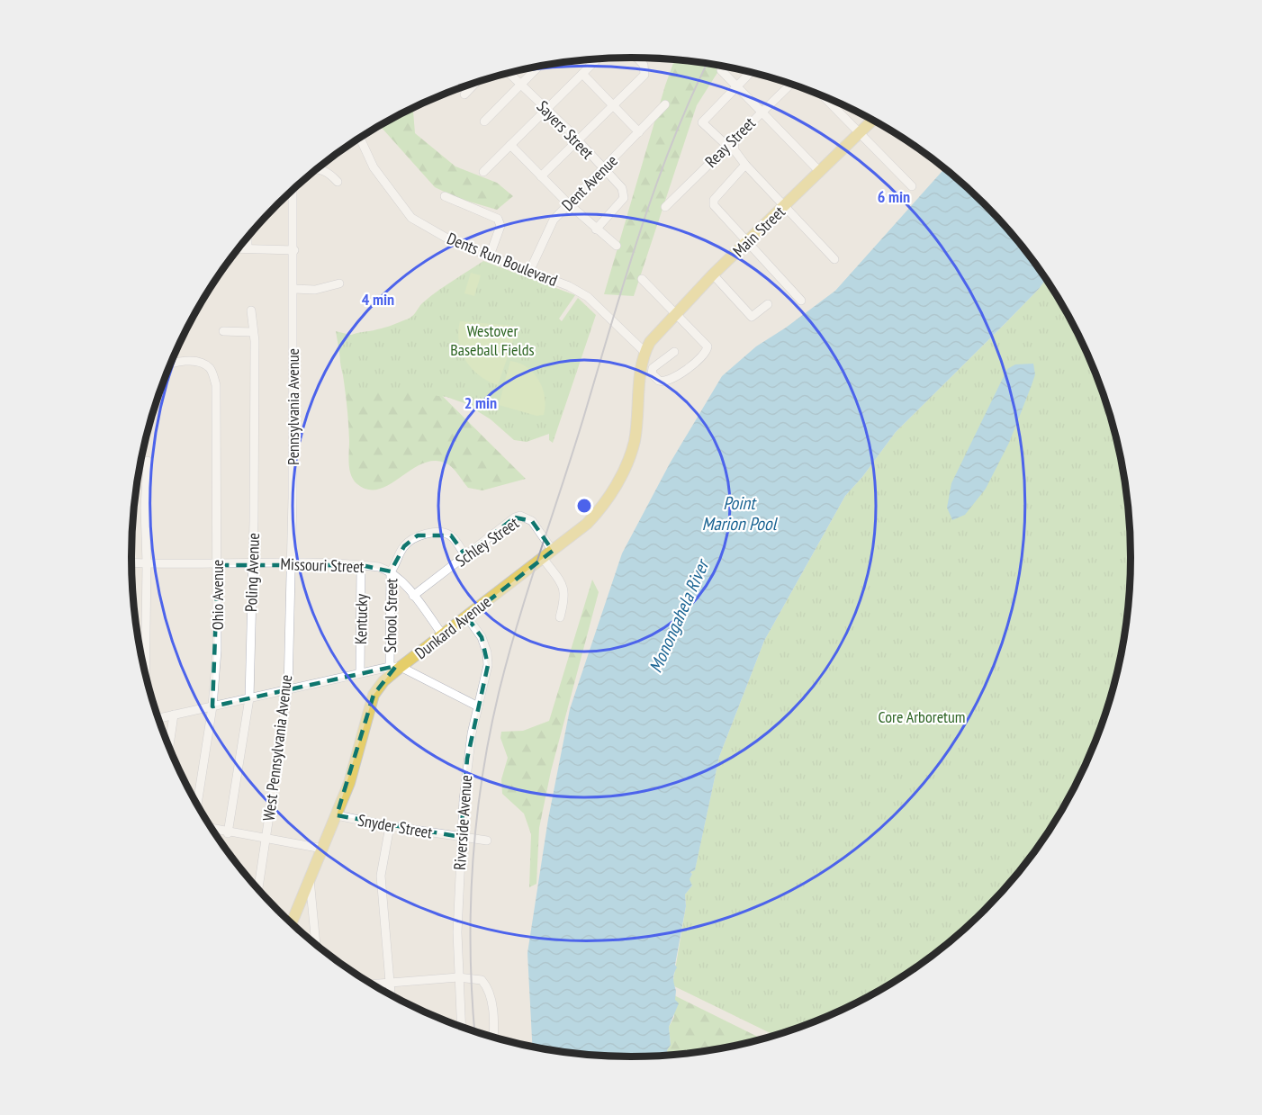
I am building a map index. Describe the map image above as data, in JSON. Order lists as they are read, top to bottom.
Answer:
{
  "streets": {
    "main road": ["Main Street", "Dunkard Avenue"],
    "street": [
      "Sayers Street",
      "Reay Street",
      "Dent Avenue",
      "Dents Run Boulevard",
      "Pennsylvania Avenue",
      "Schley Street",
      "Missouri Street",
      "Poling Avenue",
      "Ohio Avenue",
      "School Street",
      "Kentucky",
      "West Pennsylvania Avenue",
      "Riverside Avenue",
      "Snyder Street"
    ]
  },
  "crossings": [
    ["Sayers Street", "Dent Avenue"],
    ["Dent Avenue", "Dents Run Boulevard"],
    ["Main Street", "Dents Run Boulevard"],
    ["Main Street", "Dunkard Avenue"],
    ["Dents Run Boulevard", "Dunkard Avenue"],
    ["Pennsylvania Avenue", "Missouri Street"],
    ["Pennsylvania Avenue", "West Pennsylvania Avenue"],
    ["Schley Street", "School Street"],
    ["Schley Street", "Dunkard Avenue"],
    ["Missouri Street", "Poling Avenue"],
    ["Missouri Street", "Ohio Avenue"],
    ["Missouri Street", "School Street"],
    ["Missouri Street", "Kentucky"],
    ["Missouri Street", "West Pennsylvania Avenue"],
    ["School Street", "Dunkard Avenue"],
    ["Dunkard Avenue", "Riverside Avenue"],
    ["Dunkard Avenue", "Snyder Street"],
    ["Riverside Avenue", "Snyder Street"]
  ],
  "water": ["Point Marion Pool", "Monongahela River"],
  "parks": ["Westover Baseball Fields", "Core Arboretum"],
  "rings": ["6 min", "4 min", "2 min"]
}
